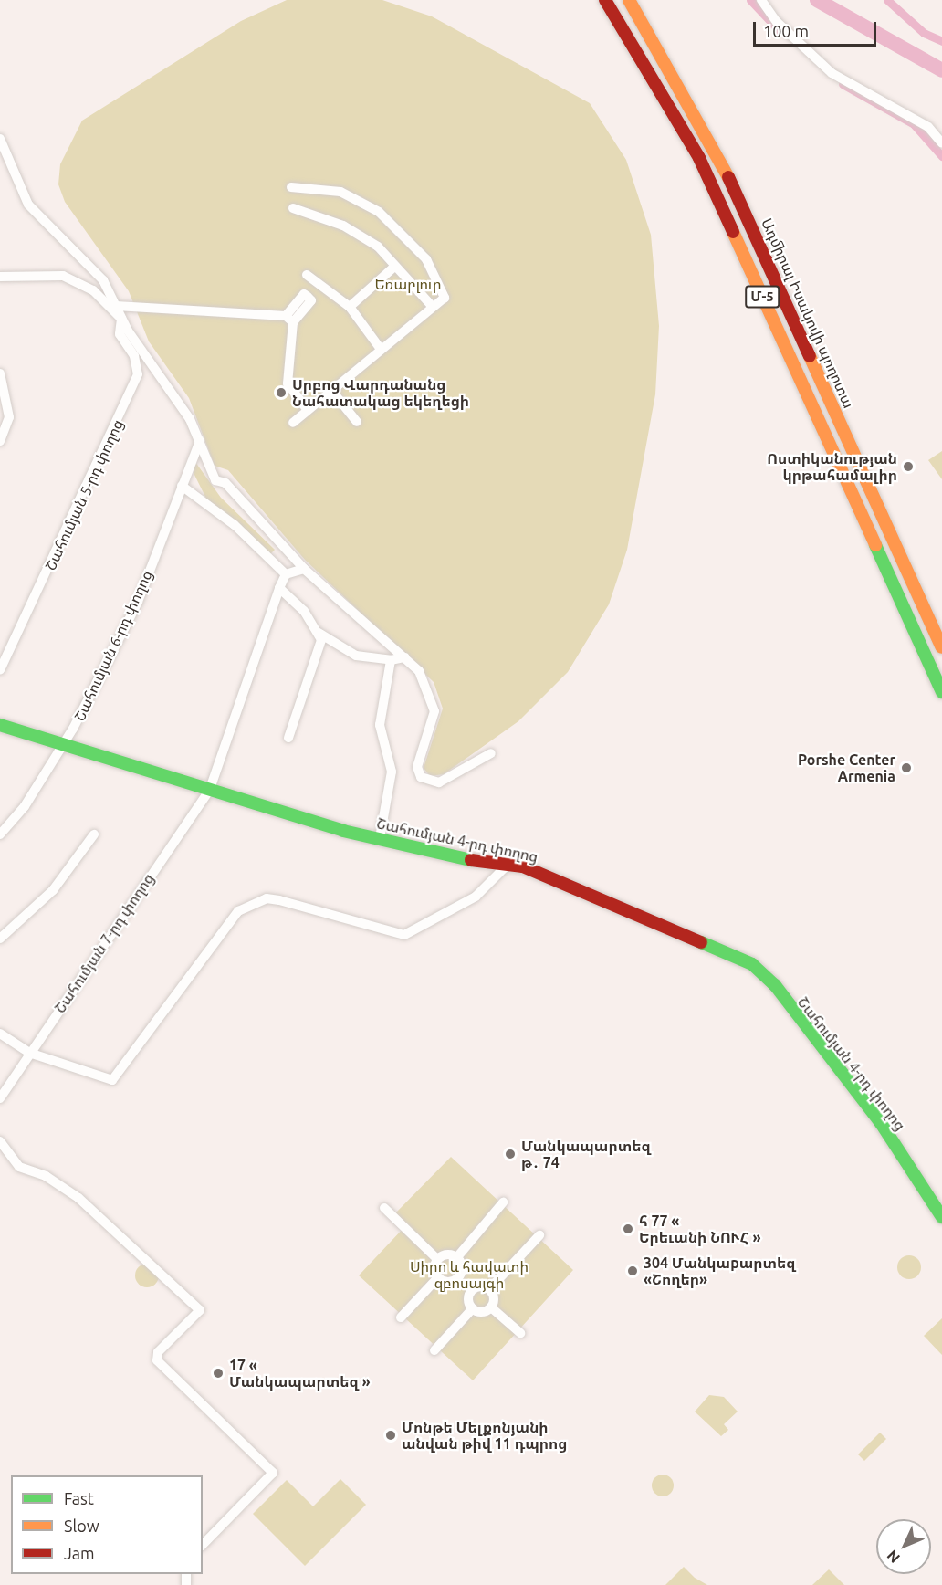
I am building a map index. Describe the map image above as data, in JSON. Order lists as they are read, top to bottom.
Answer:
{
  "streets": {
    "main road": ["Մ-5", "Ադմիրալ Իսակովի պողոտա", "Շահումյան 4-րդ փողոց"],
    "street": ["Շահումյան 5-րդ փողոց", "Շահումյան 6-րդ փողոց", "Շահումյան 7-րդ փողոց"]
  },
  "crossings": [
    ["Շահումյան 6-րդ փողոց", "Շահումյան 4-րդ փողոց"],
    ["Շահումյան 4-րդ փողոց", "Շահումյան 7-րդ փողոց"]
  ],
  "parks": ["Եռաբլուր", "Սիրո և հավատի զբոսայգի"],
  "places": [
    "Սրբոց Վարդանանց Նահատակաց եկեղեցի",
    "Ոստիկանության կրթահամալիր",
    "Porshe Center Armenia",
    "Մանկապարտեզ թ․ 74",
    "հ 77 « Երեւանի ՆՈՒՀ »",
    "304 Մանկաpարտեզ «Շողեր»",
    "17 « Մանկապարտեզ »",
    "Մոնթե Մելքոնյանի անվան թիվ 11 դպրոց"
  ],
  "legend": ["Fast", "Slow", "Jam"],
  "scale_bar": "100 m",
  "north": "bottom left"
}
